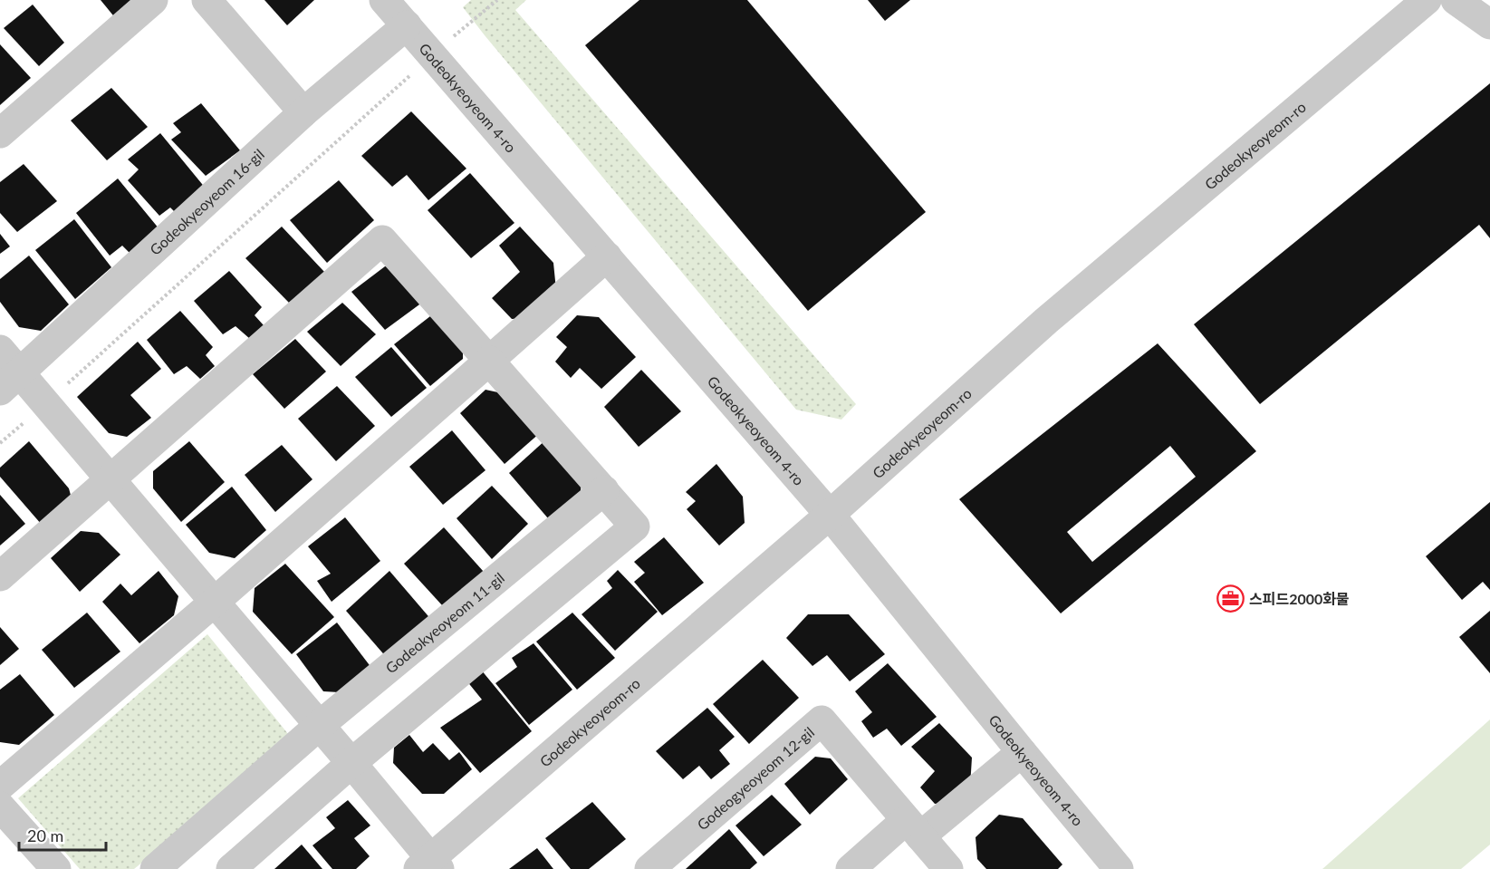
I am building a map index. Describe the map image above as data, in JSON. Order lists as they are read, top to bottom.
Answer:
{
  "streets": {
    "street": [
      "Godeokyeoyeom 4-ro",
      "Godeokyeoyeom-ro",
      "Godeokyeoyeom 16-gil",
      "Godeokyeoyeom 11-gil",
      "Godeogyeoyeom 12-gil"
    ]
  },
  "crossings": [
    ["Godeokyeoyeom 4-ro", "Godeokyeoyeom-ro"],
    ["Godeokyeoyeom 4-ro", "Godeokyeoyeom 16-gil"]
  ],
  "places": {
    "office": ["스피드2000화물"]
  },
  "scale_bar": "20 m"
}
